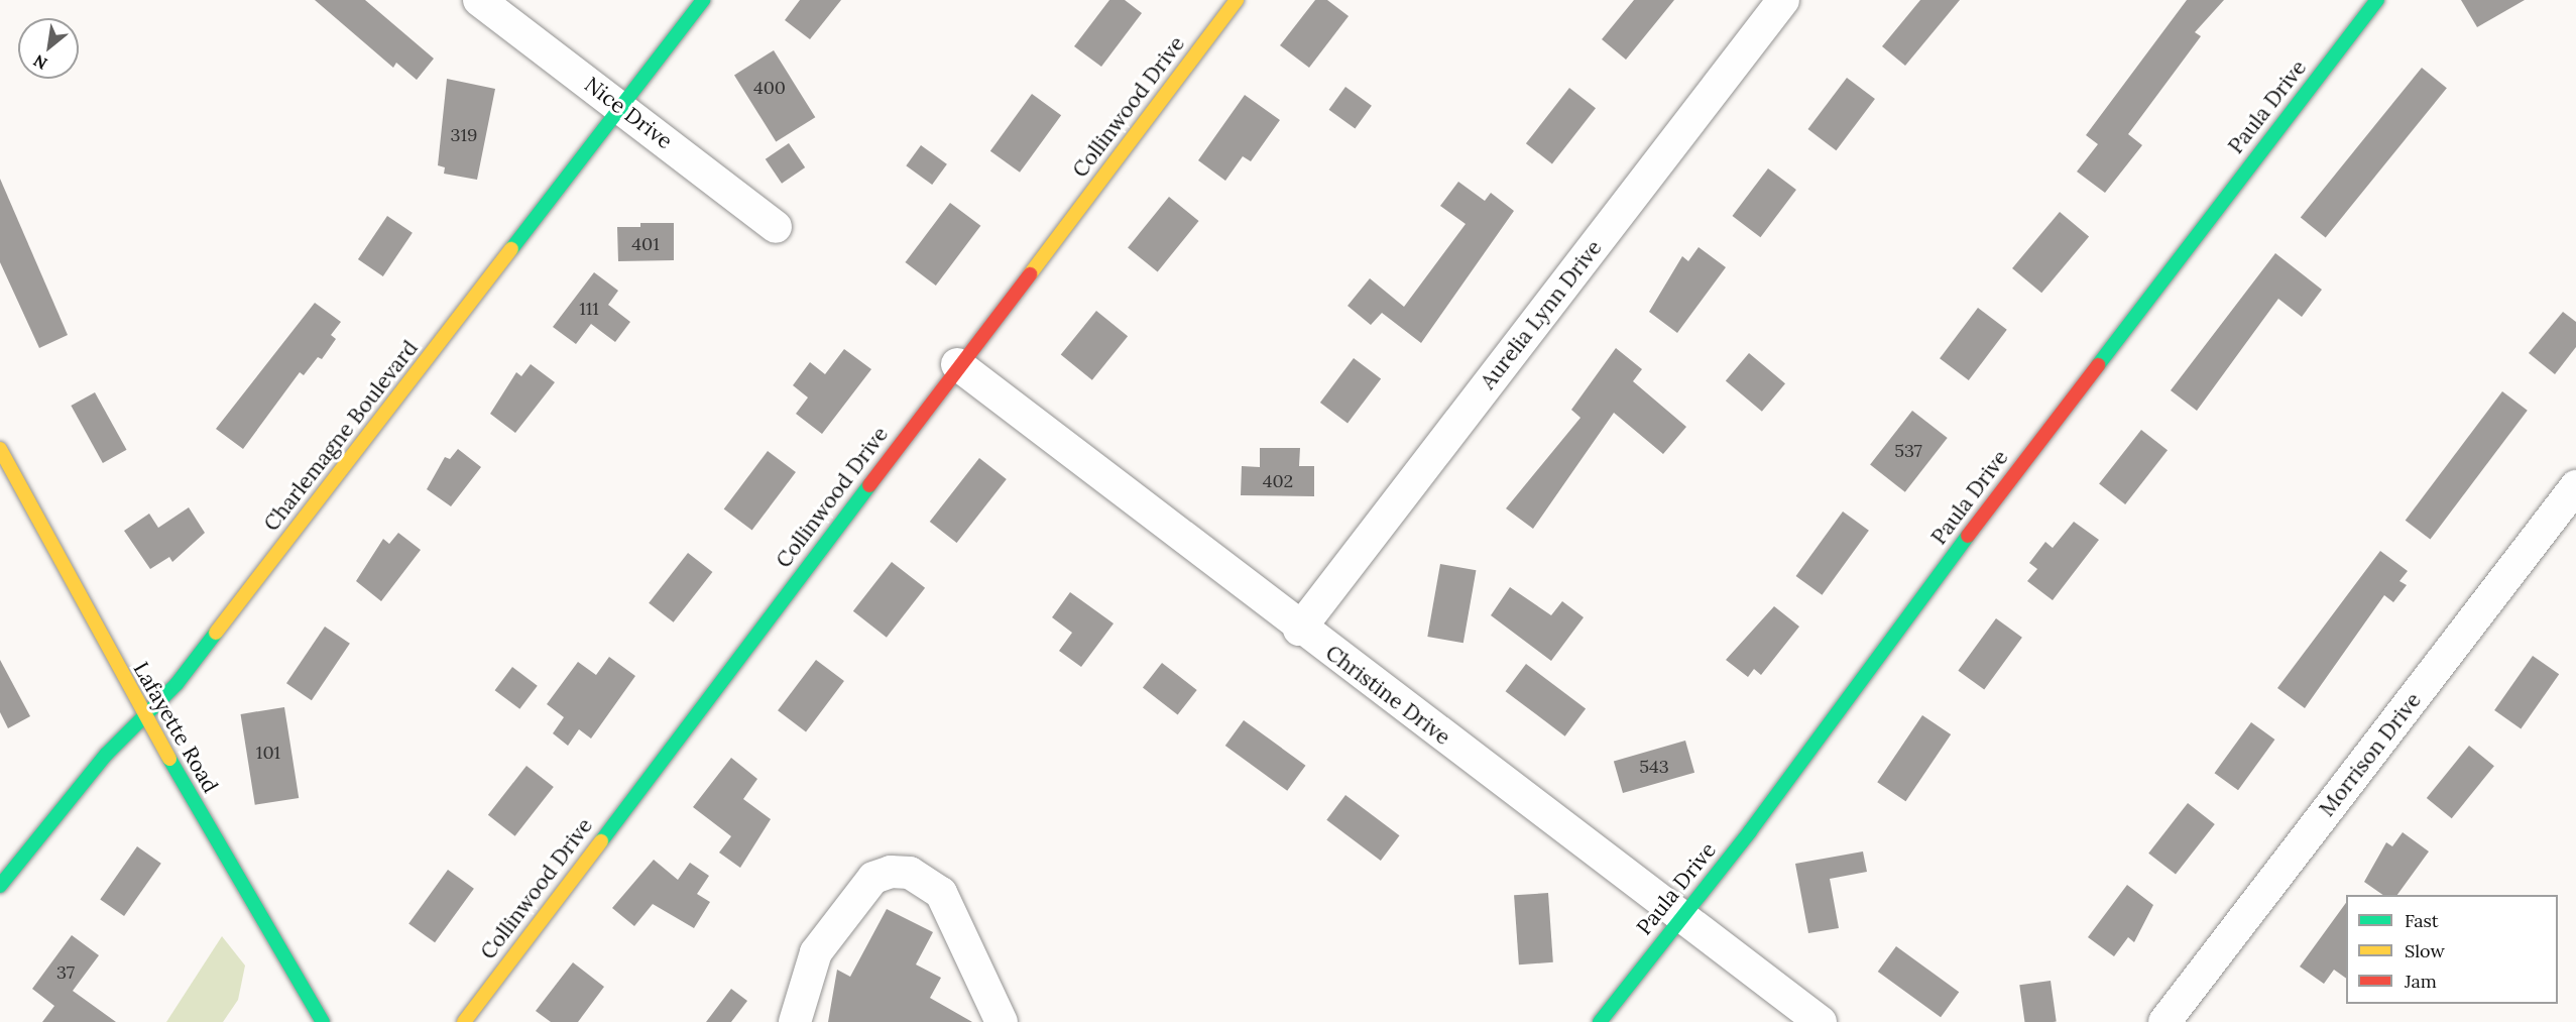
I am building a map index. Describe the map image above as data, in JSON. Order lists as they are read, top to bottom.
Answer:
{
  "streets": {
    "street": [
      "Collinwood Drive",
      "Paula Drive",
      "Nice Drive",
      "Aurelia Lynn Drive",
      "Charlemagne Boulevard",
      "Christine Drive",
      "Lafayette Road",
      "Morrison Drive"
    ]
  },
  "crossings": [
    ["Collinwood Drive", "Christine Drive"],
    ["Paula Drive", "Christine Drive"],
    ["Nice Drive", "Charlemagne Boulevard"],
    ["Aurelia Lynn Drive", "Christine Drive"],
    ["Charlemagne Boulevard", "Lafayette Road"]
  ],
  "house_numbers": [
    "400",
    "319",
    "401",
    "111",
    "537",
    "402",
    "101",
    "543",
    "37"
  ],
  "legend": ["Fast", "Slow", "Jam"],
  "north": "bottom left"
}
